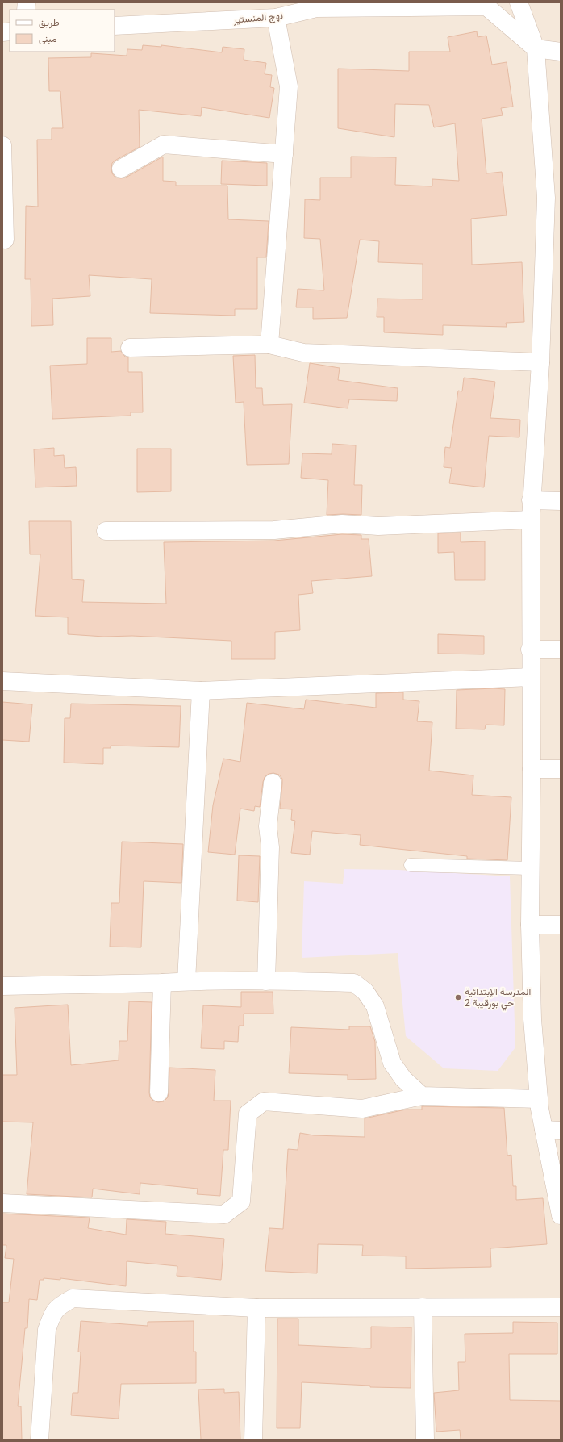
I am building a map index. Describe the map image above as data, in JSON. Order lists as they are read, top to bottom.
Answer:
{
  "streets": {
    "street": ["نهج المنستير"]
  },
  "places": ["المدرسة الإبتدائية حي بورقيبة 2"],
  "legend": ["طريق", "مبنى"]
}
